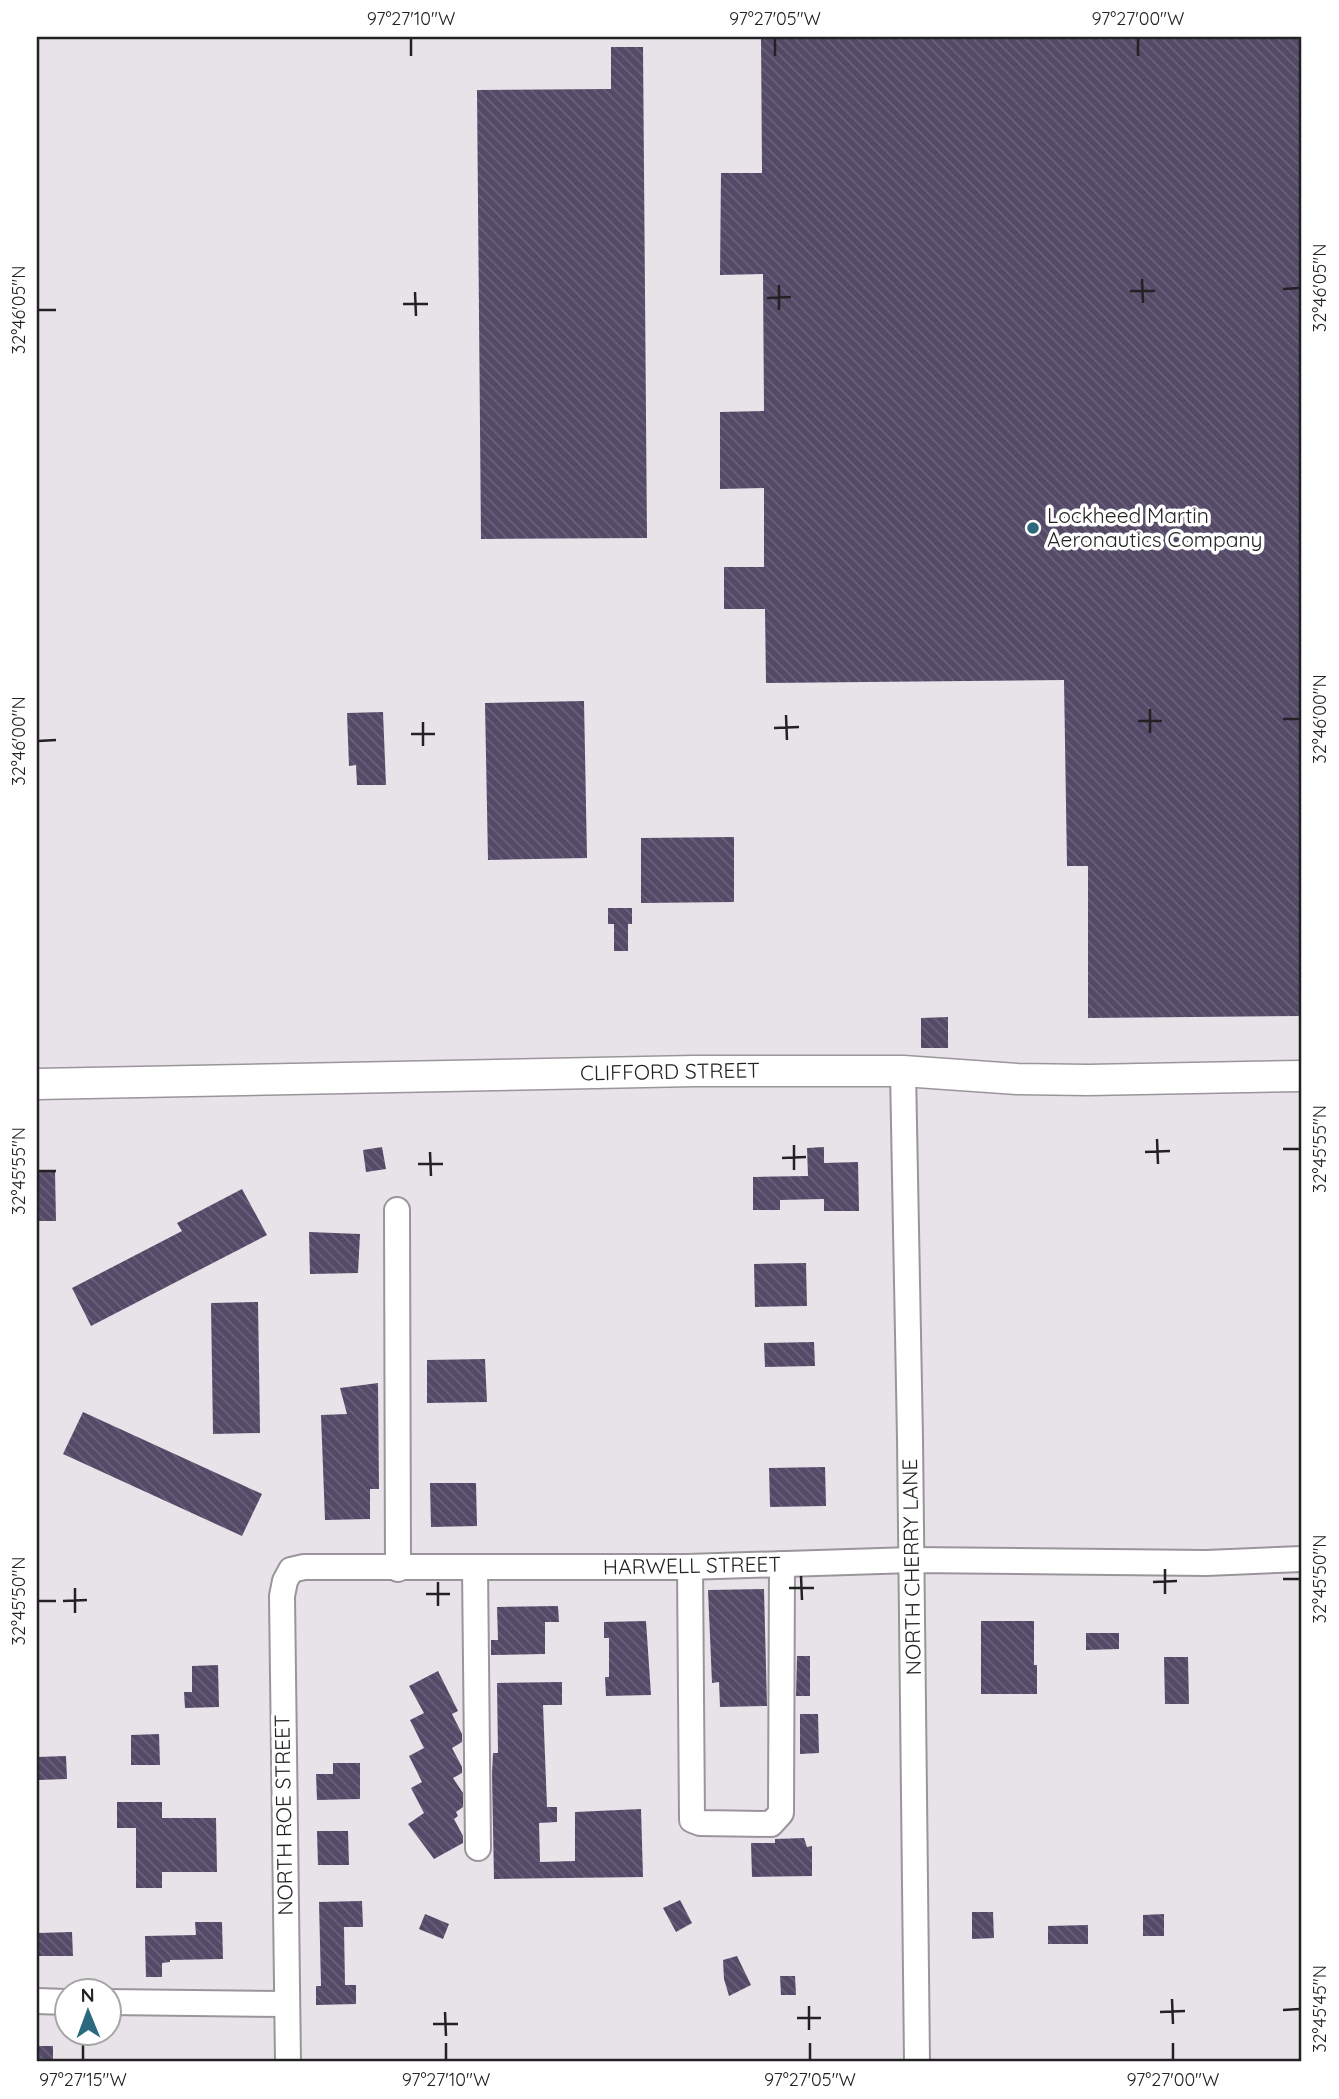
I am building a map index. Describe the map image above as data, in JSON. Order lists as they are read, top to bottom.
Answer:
{
  "streets": {
    "main road": ["CLIFFORD STREET"],
    "street": ["HARWELL STREET", "NORTH CHERRY LANE", "NORTH ROE STREET"]
  },
  "crossings": [
    ["CLIFFORD STREET", "NORTH CHERRY LANE"],
    ["HARWELL STREET", "NORTH CHERRY LANE"],
    ["HARWELL STREET", "NORTH ROE STREET"]
  ],
  "places": ["Lockheed Martin Aeronautics Company"],
  "north": "top",
  "coordinates": [
    "97°27'10\"W",
    "97°27'05\"W",
    "97°27'00\"W",
    "32°46'05\"N",
    "32°46'00\"N",
    "32°45'55\"N",
    "32°45'50\"N",
    "32°45'45\"N",
    "97°27'15\"W"
  ]
}
